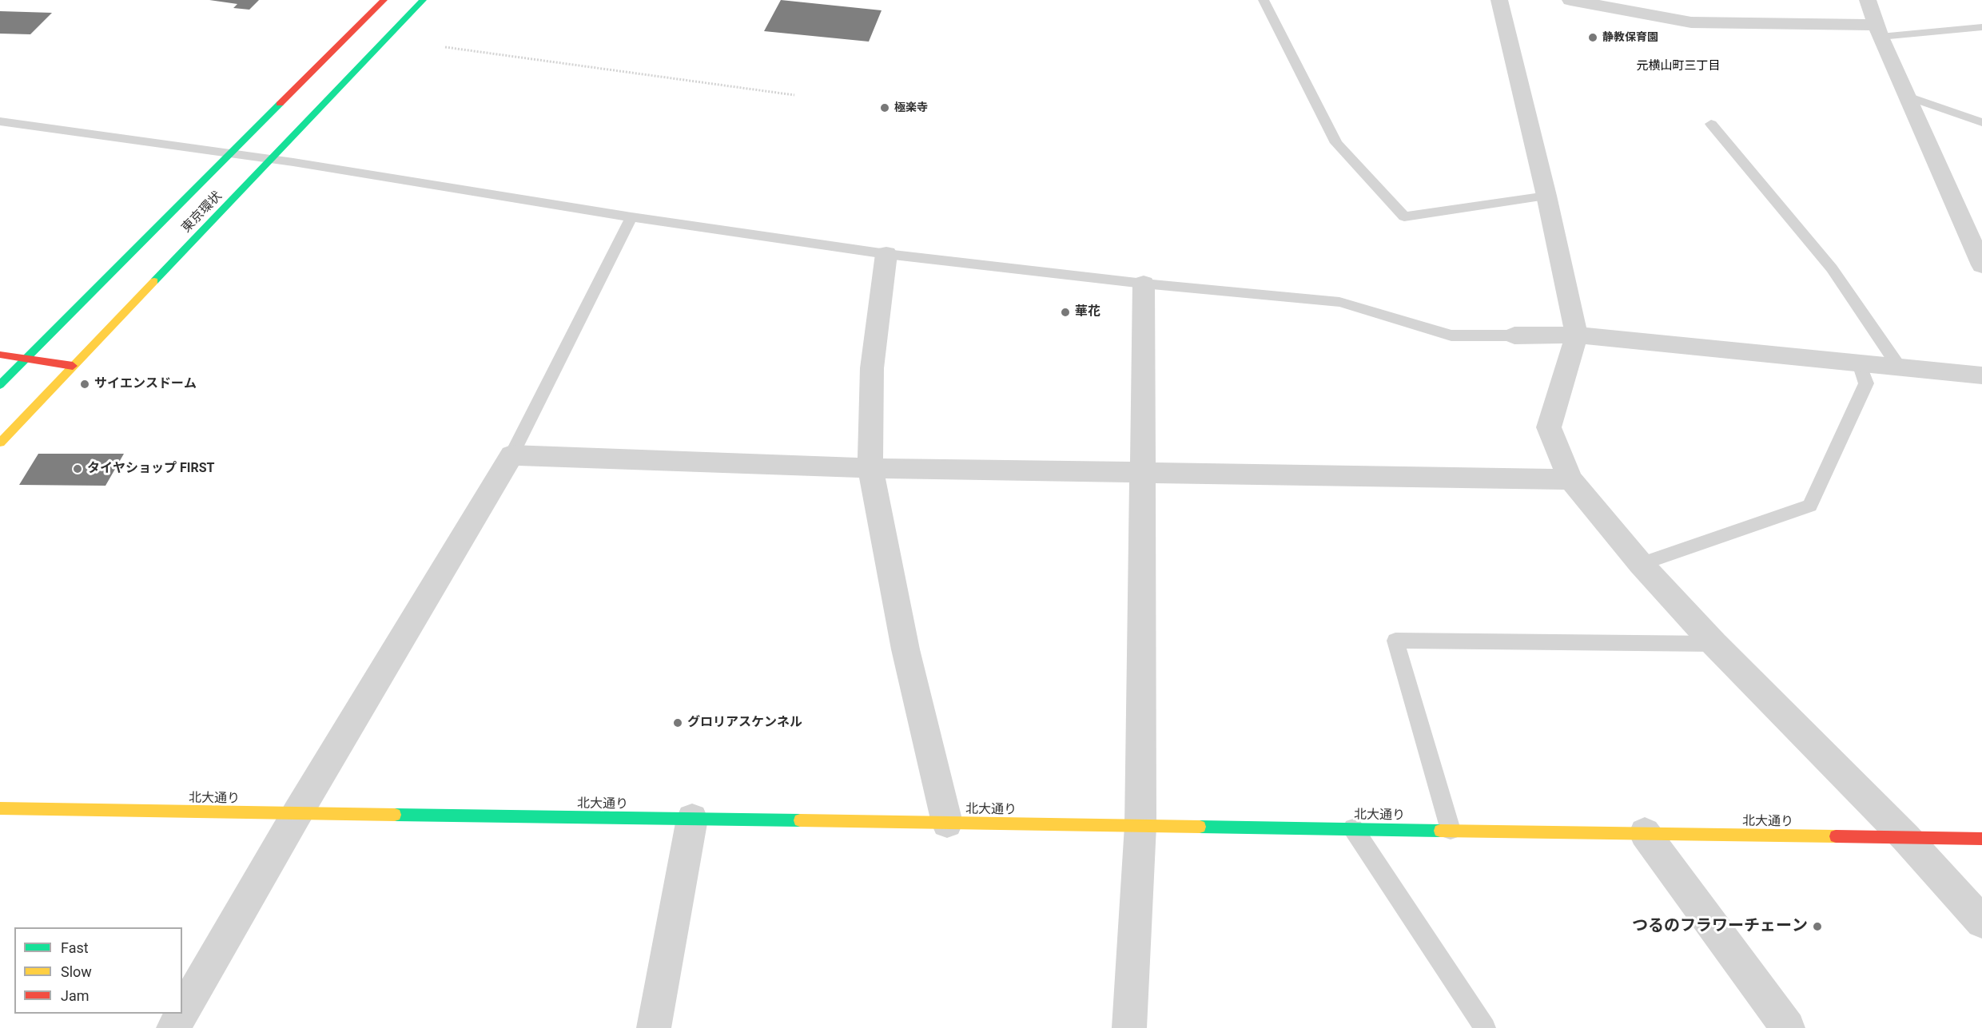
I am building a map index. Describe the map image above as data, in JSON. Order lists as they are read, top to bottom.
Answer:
{
  "streets": {
    "main road": ["東京環状", "北大通り"]
  },
  "districts": ["元横山町三丁目"],
  "places": [
    "静教保育園",
    "極楽寺",
    "華花",
    "サイエンスドーム",
    "タイヤショップ FIRST",
    "グロリアスケンネル",
    "つるのフラワーチェーン"
  ],
  "legend": ["Fast", "Slow", "Jam"]
}
